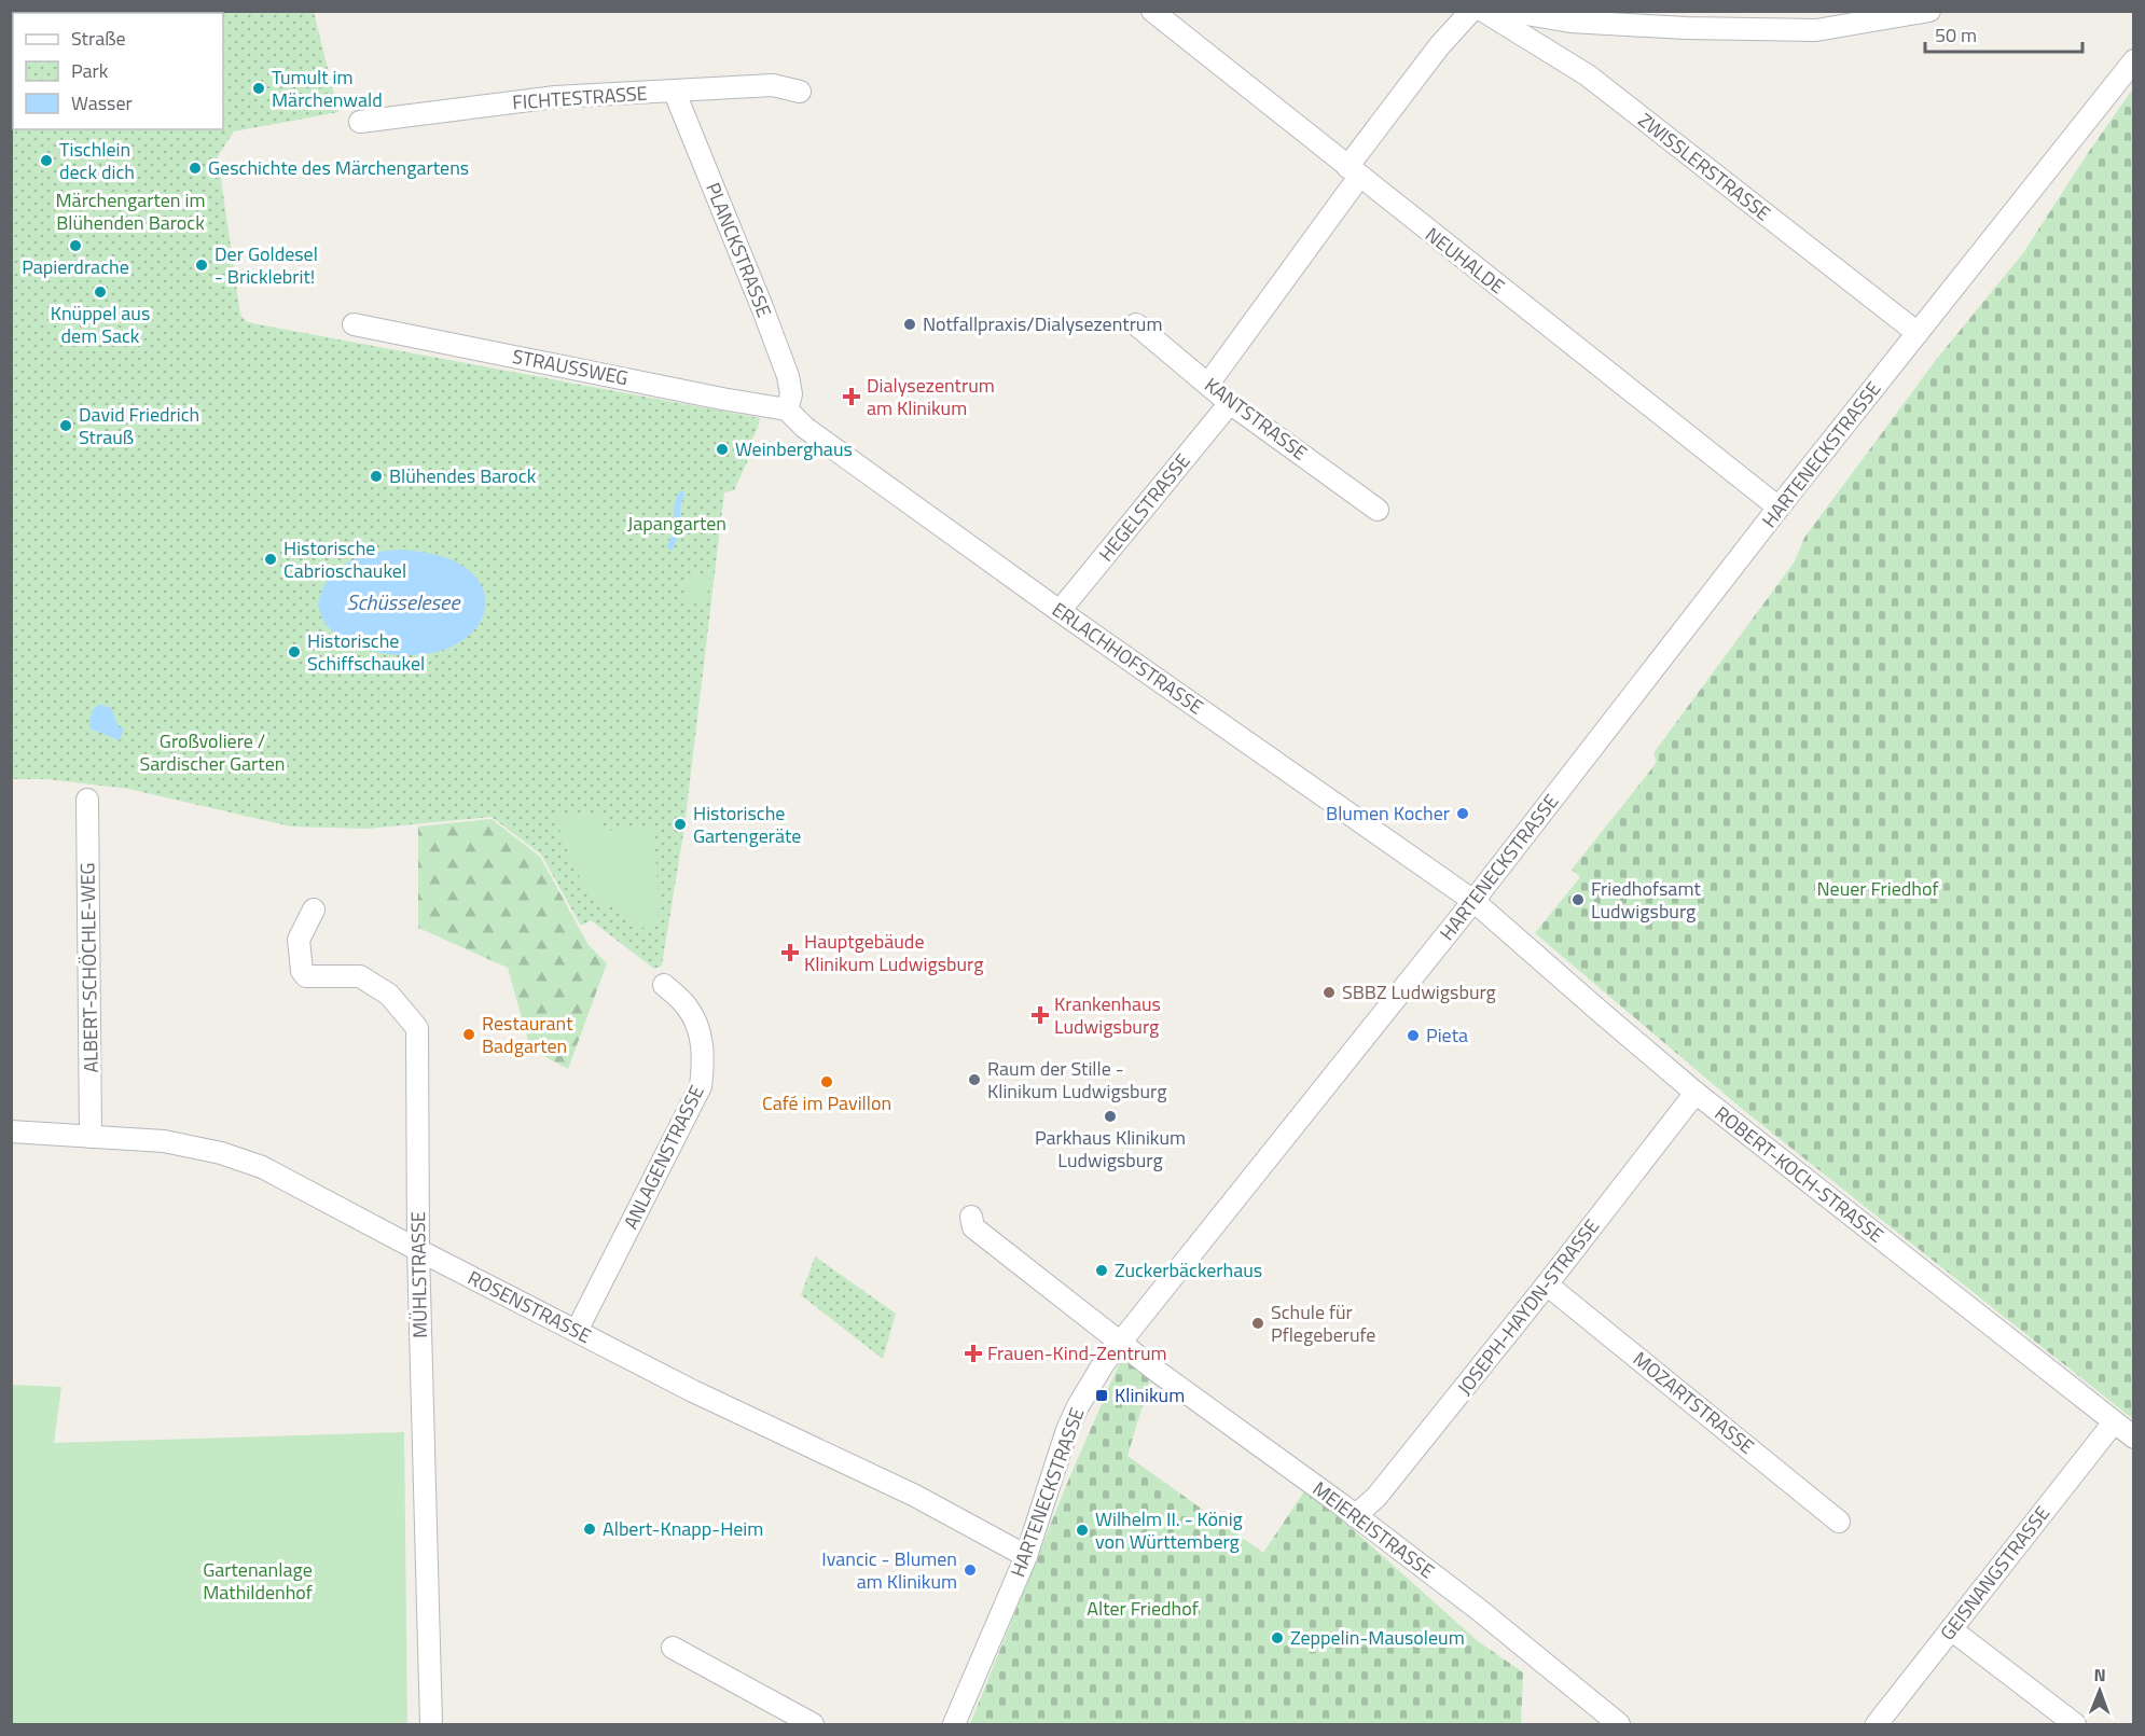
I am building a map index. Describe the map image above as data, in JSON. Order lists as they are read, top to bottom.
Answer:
{
  "streets": {
    "street": [
      "FICHTESTRASSE",
      "ZWISSLERSTRASSE",
      "PLANCKSTRASSE",
      "NEUHALDE",
      "STRAUSSWEG",
      "KANTSTRASSE",
      "HARTENECKSTRASSE",
      "HEGELSTRASSE",
      "ERLACHHOFSTRASSE",
      "ALBERT-SCHÖCHLE-WEG",
      "ANLAGENSTRASSE",
      "ROBERT-KOCH-STRASSE",
      "MÜHLSTRASSE",
      "ROSENSTRASSE",
      "JOSEPH-HAYDN-STRASSE",
      "MOZARTSTRASSE",
      "MEIEREISTRASSE",
      "GEISNANGSTRASSE"
    ]
  },
  "crossings": [
    ["FICHTESTRASSE", "PLANCKSTRASSE"],
    ["ZWISSLERSTRASSE", "HARTENECKSTRASSE"],
    ["PLANCKSTRASSE", "STRAUSSWEG"],
    ["PLANCKSTRASSE", "ERLACHHOFSTRASSE"],
    ["NEUHALDE", "HARTENECKSTRASSE"],
    ["STRAUSSWEG", "ERLACHHOFSTRASSE"],
    ["KANTSTRASSE", "HEGELSTRASSE"],
    ["HARTENECKSTRASSE", "ERLACHHOFSTRASSE"],
    ["HARTENECKSTRASSE", "ROBERT-KOCH-STRASSE"],
    ["HARTENECKSTRASSE", "ROSENSTRASSE"],
    ["HARTENECKSTRASSE", "MEIEREISTRASSE"],
    ["HEGELSTRASSE", "ERLACHHOFSTRASSE"],
    ["ERLACHHOFSTRASSE", "ROBERT-KOCH-STRASSE"],
    ["ALBERT-SCHÖCHLE-WEG", "ROSENSTRASSE"],
    ["ANLAGENSTRASSE", "ROSENSTRASSE"],
    ["ROBERT-KOCH-STRASSE", "JOSEPH-HAYDN-STRASSE"],
    ["ROBERT-KOCH-STRASSE", "GEISNANGSTRASSE"],
    ["MÜHLSTRASSE", "ROSENSTRASSE"],
    ["JOSEPH-HAYDN-STRASSE", "MOZARTSTRASSE"],
    ["JOSEPH-HAYDN-STRASSE", "MEIEREISTRASSE"]
  ],
  "water": ["Schüsselesee"],
  "parks": [
    "Märchengarten im Blühenden Barock",
    "Japangarten",
    "Großvoliere / Sardischer Garten",
    "Neuer Friedhof",
    "Gartenanlage Mathildenhof",
    "Alter Friedhof"
  ],
  "places": {
    "other": [
      "Tumult im Märchenwald",
      "Tischlein deck dich",
      "Geschichte des Märchengartens",
      "Papierdrache",
      "Der Goldesel - Bricklebrit!",
      "Knüppel aus dem Sack",
      "Notfallpraxis/Dialysezentrum",
      "David Friedrich Strauß",
      "Weinberghaus",
      "Blühendes Barock",
      "Historische Cabrioschaukel",
      "Historische Schiffschaukel",
      "Blumen Kocher",
      "Historische Gartengeräte",
      "Friedhofsamt Ludwigsburg",
      "SBBZ Ludwigsburg",
      "Restaurant Badgarten",
      "Pieta",
      "Raum der Stille - Klinikum Ludwigsburg",
      "Café im Pavillon",
      "Parkhaus Klinikum Ludwigsburg",
      "Zuckerbäckerhaus",
      "Schule für Pflegeberufe",
      "Albert-Knapp-Heim",
      "Wilhelm II. - König von Württemberg",
      "Ivancic - Blumen am Klinikum",
      "Zeppelin-Mausoleum"
    ],
    "health": [
      "Dialysezentrum am Klinikum",
      "Hauptgebäude Klinikum Ludwigsburg",
      "Krankenhaus Ludwigsburg",
      "Frauen-Kind-Zentrum"
    ],
    "transit": ["Klinikum"]
  },
  "legend": ["Straße", "Park", "Wasser"],
  "scale_bar": "50 m",
  "north": "top"
}
